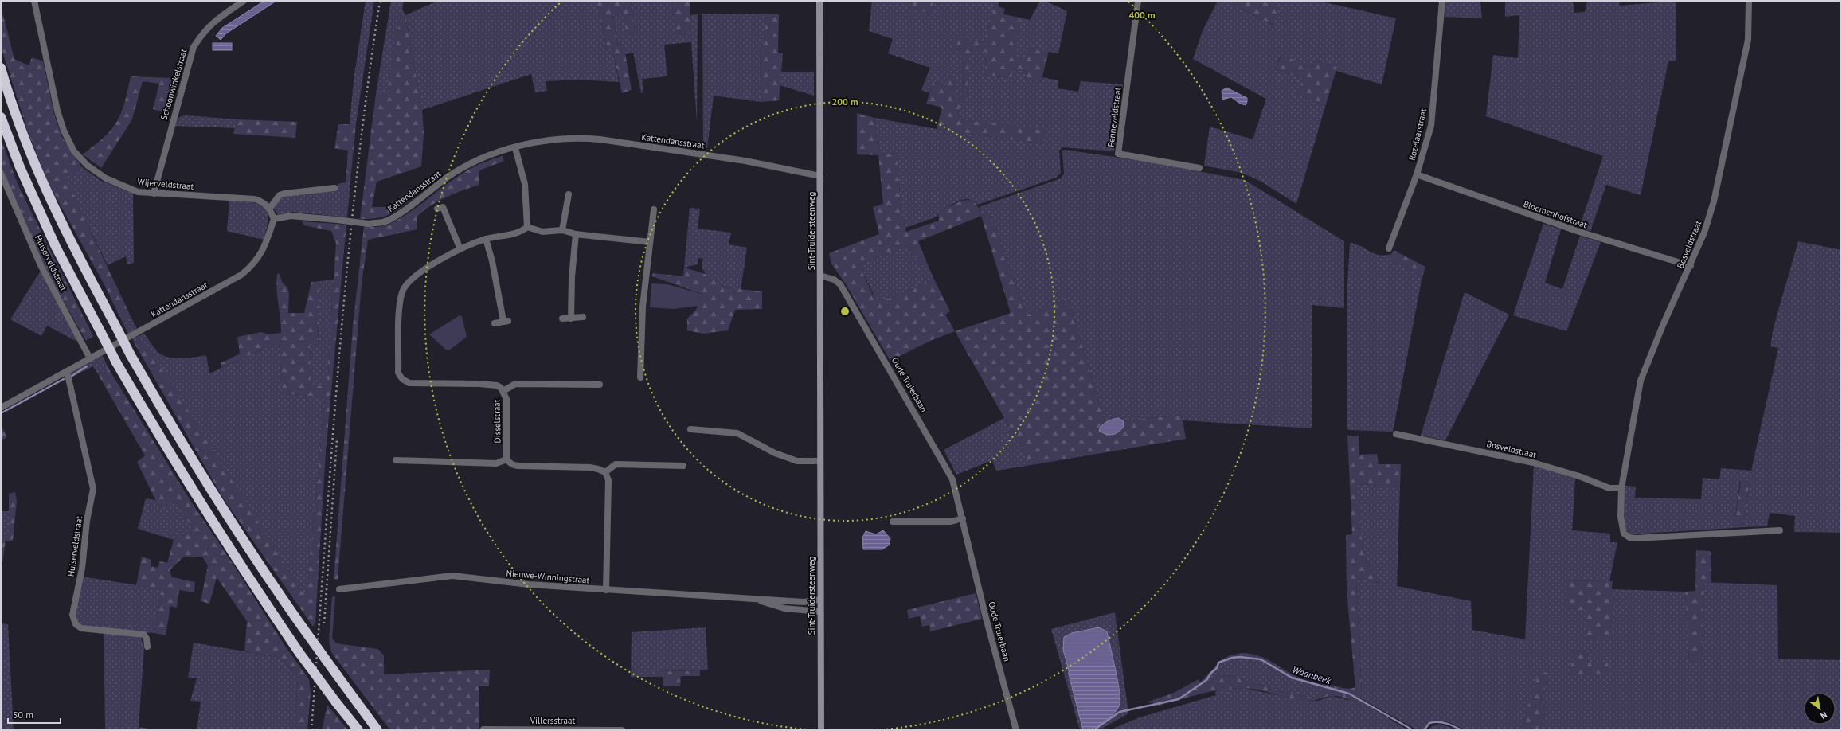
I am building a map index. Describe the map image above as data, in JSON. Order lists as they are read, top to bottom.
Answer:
{
  "streets": {
    "main road": ["Sint-Truidersteenweg"],
    "street": [
      "Schoonwinkelstraat",
      "Penneveldstraat",
      "Rozelaarstraat",
      "Kattendansstraat",
      "Wijerveldstraat",
      "Bloemenhofstraat",
      "Bosveldstraat",
      "Huiserveldstraat",
      "Oude Truierbaan",
      "Disselstraat",
      "Nieuwe-Winningstraat",
      "Villersstraat"
    ]
  },
  "crossings": [
    ["Schoonwinkelstraat", "Wijerveldstraat"],
    ["Rozelaarstraat", "Bloemenhofstraat"],
    ["Kattendansstraat", "Sint-Truidersteenweg"],
    ["Kattendansstraat", "Huiserveldstraat"],
    ["Bloemenhofstraat", "Bosveldstraat"],
    ["Sint-Truidersteenweg", "Oude Truierbaan"],
    ["Sint-Truidersteenweg", "Nieuwe-Winningstraat"]
  ],
  "water": ["Waanbeek"],
  "scale_bar": "50 m",
  "north": "bottom right",
  "rings": ["400 m", "200 m"]
}
